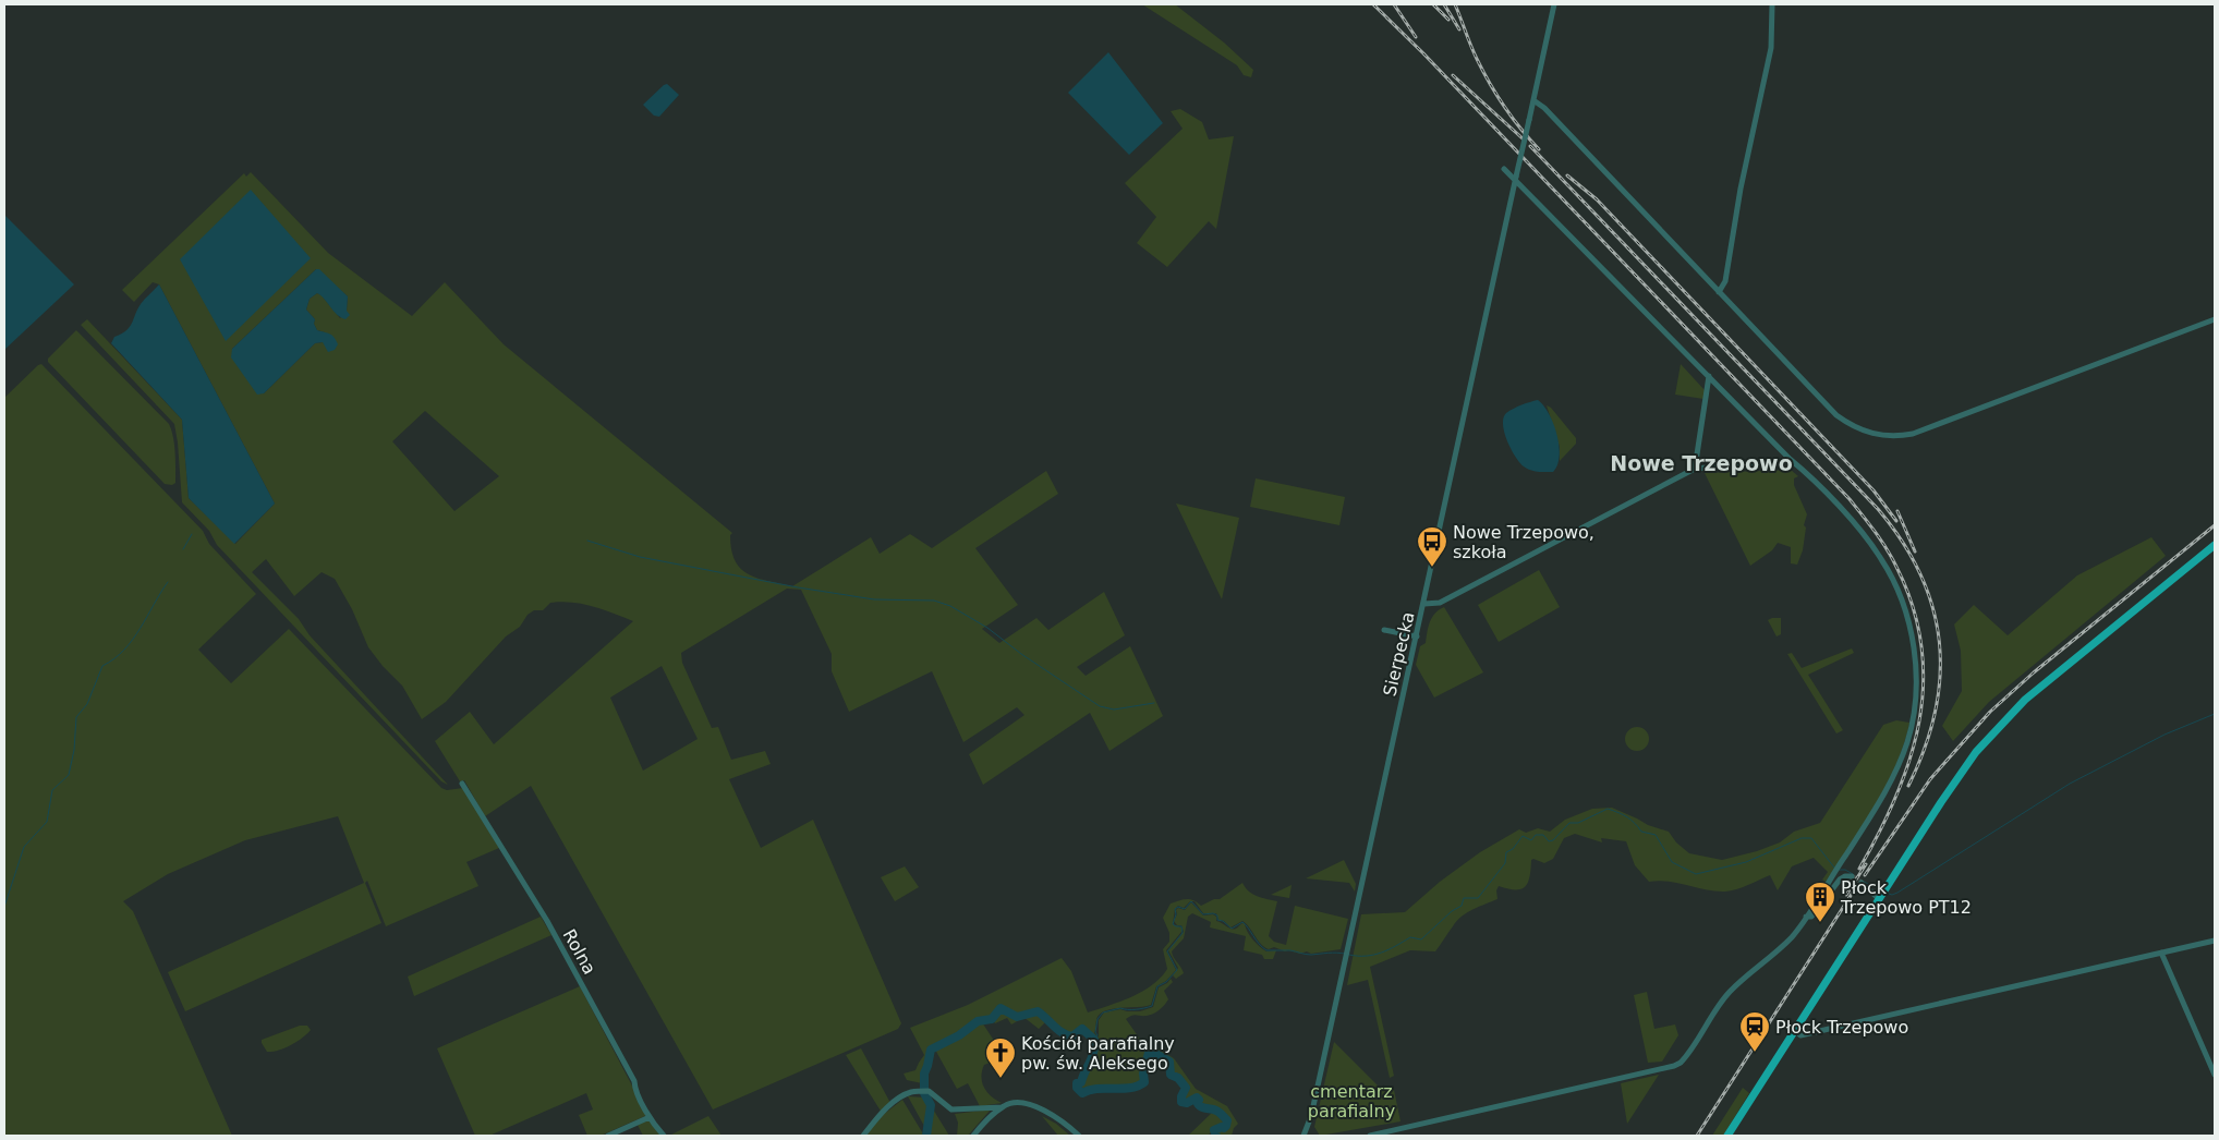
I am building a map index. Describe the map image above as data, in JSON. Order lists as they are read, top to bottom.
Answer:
{
  "streets": {
    "street": ["Sierpecka", "Rolna"]
  },
  "districts": ["Nowe Trzepowo"],
  "parks": ["cmentarz parafialny"],
  "places": {
    "bus stop": ["Nowe Trzepowo, szkoła"],
    "building": ["Płock Trzepowo PT12"],
    "station": ["Płock Trzepowo"],
    "church": ["Kościół parafialny pw. św. Aleksego"]
  }
}
